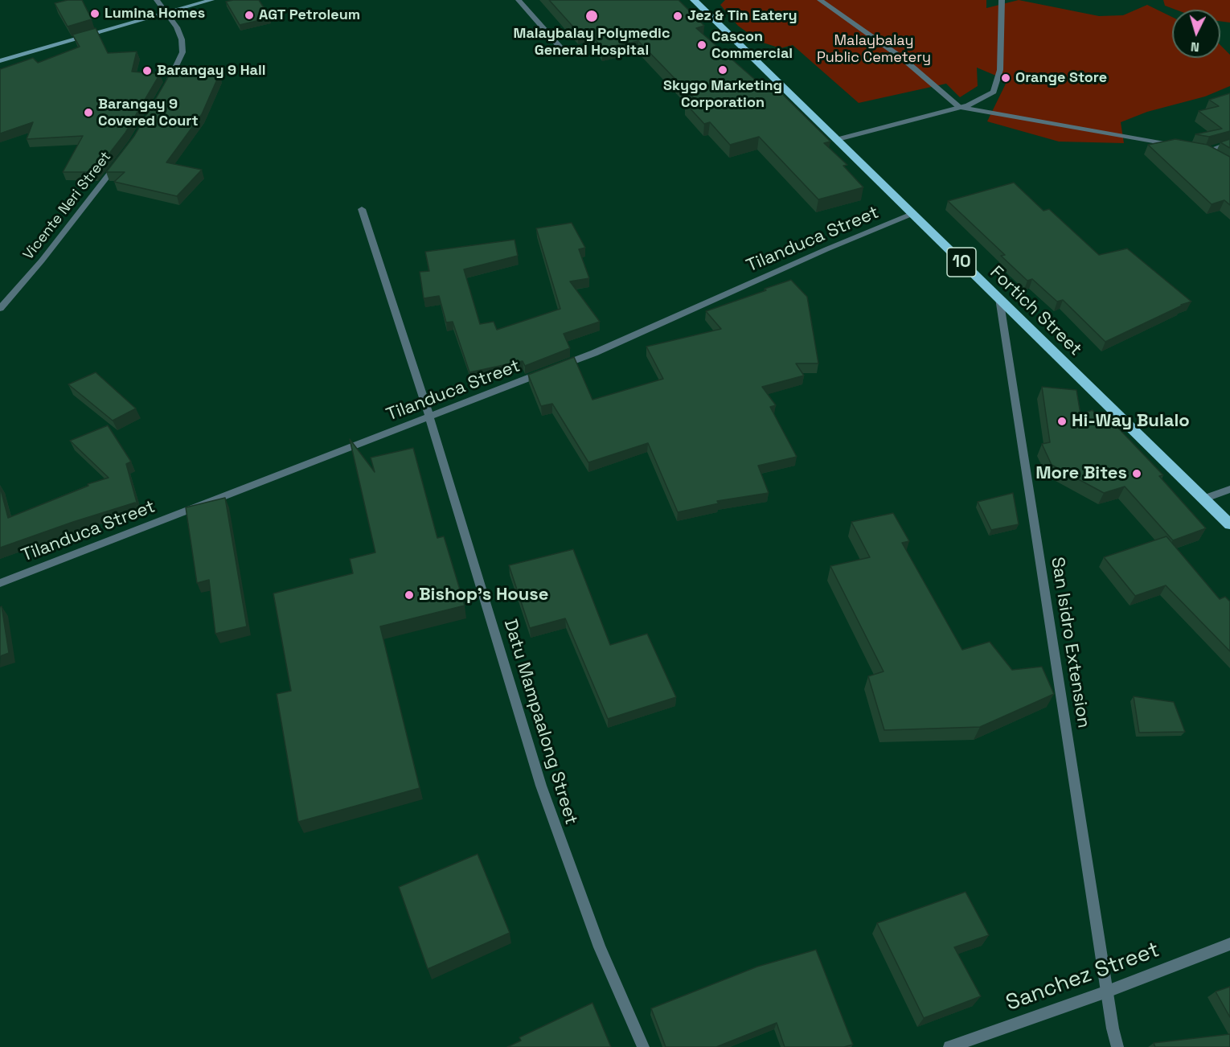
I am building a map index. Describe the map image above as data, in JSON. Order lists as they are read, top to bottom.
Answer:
{
  "streets": {
    "highway": ["10", "Fortich Street"],
    "street": [
      "Vicente Neri Street",
      "Tilanduca Street",
      "San Isidro Extension",
      "Datu Mampaalong Street",
      "Sanchez Street"
    ]
  },
  "crossings": [
    ["Tilanduca Street", "Fortich Street"],
    ["Tilanduca Street", "Datu Mampaalong Street"],
    ["Fortich Street", "San Isidro Extension"],
    ["San Isidro Extension", "Sanchez Street"]
  ],
  "parks": ["Malaybalay Public Cemetery"],
  "places": [
    "Lumina Homes",
    "AGT Petroleum",
    "Malaybalay Polymedic General Hospital",
    "Jez & Tin Eatery",
    "Cascon Commercial",
    "Skygo Marketing Corporation",
    "Barangay 9 Hall",
    "Orange Store",
    "Barangay 9 Covered Court",
    "Hi-Way Bulalo",
    "More Bites",
    "Bishop's House"
  ],
  "north": "bottom"
}
